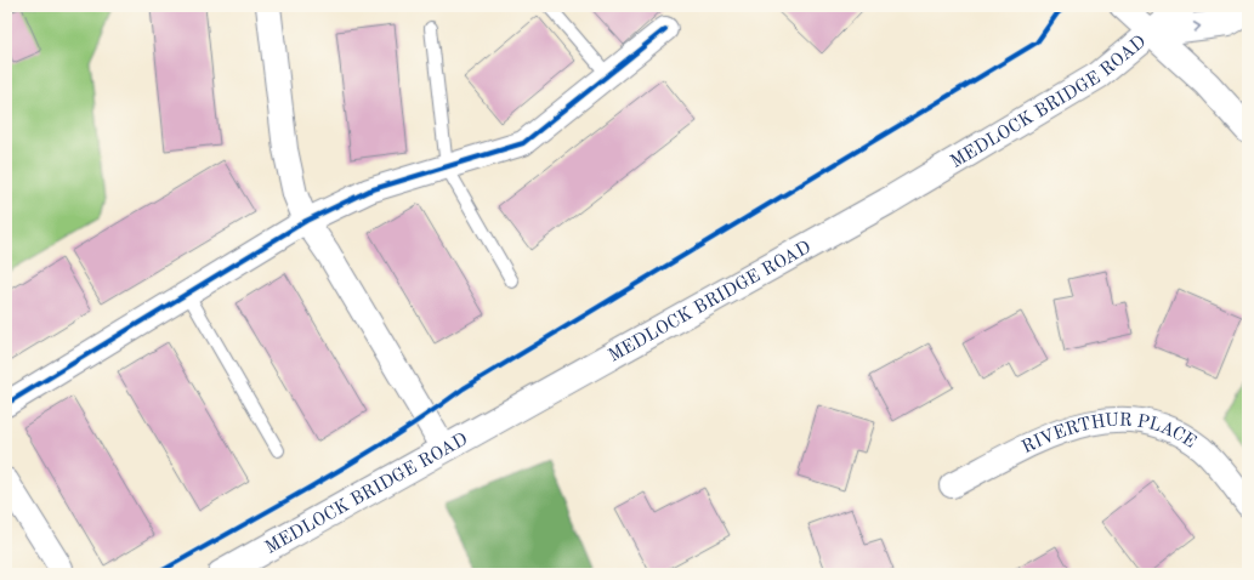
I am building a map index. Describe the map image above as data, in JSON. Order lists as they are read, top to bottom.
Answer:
{
  "streets": {
    "main road": ["MEDLOCK BRIDGE ROAD"],
    "street": ["RIVERTHUR PLACE"]
  }
}
